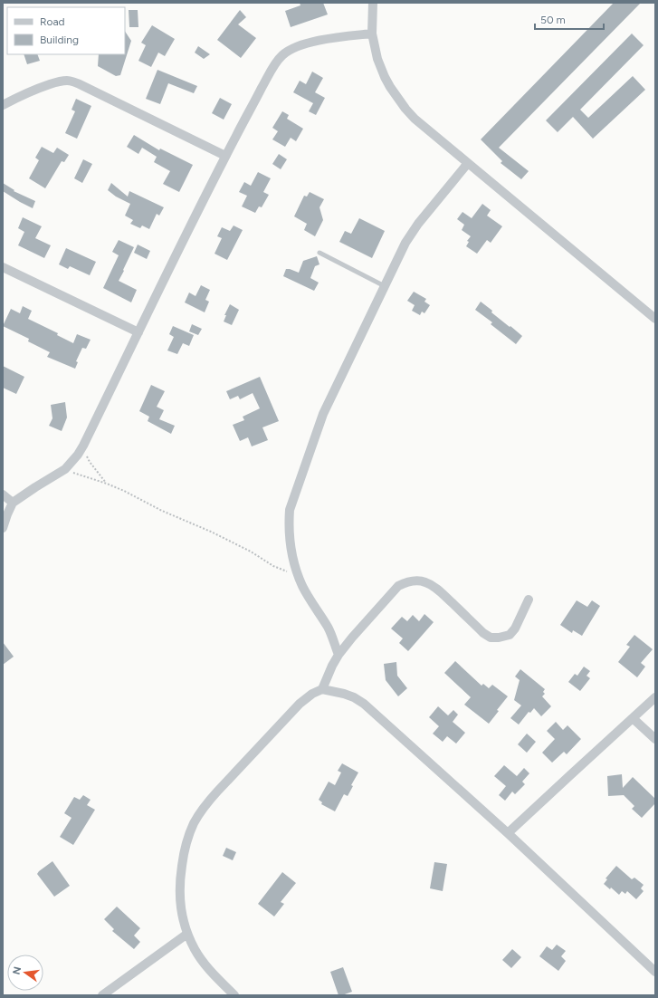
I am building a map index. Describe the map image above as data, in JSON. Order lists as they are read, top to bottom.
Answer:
{
  "legend": ["Road", "Building"],
  "scale_bar": "50 m",
  "north": "left"
}
